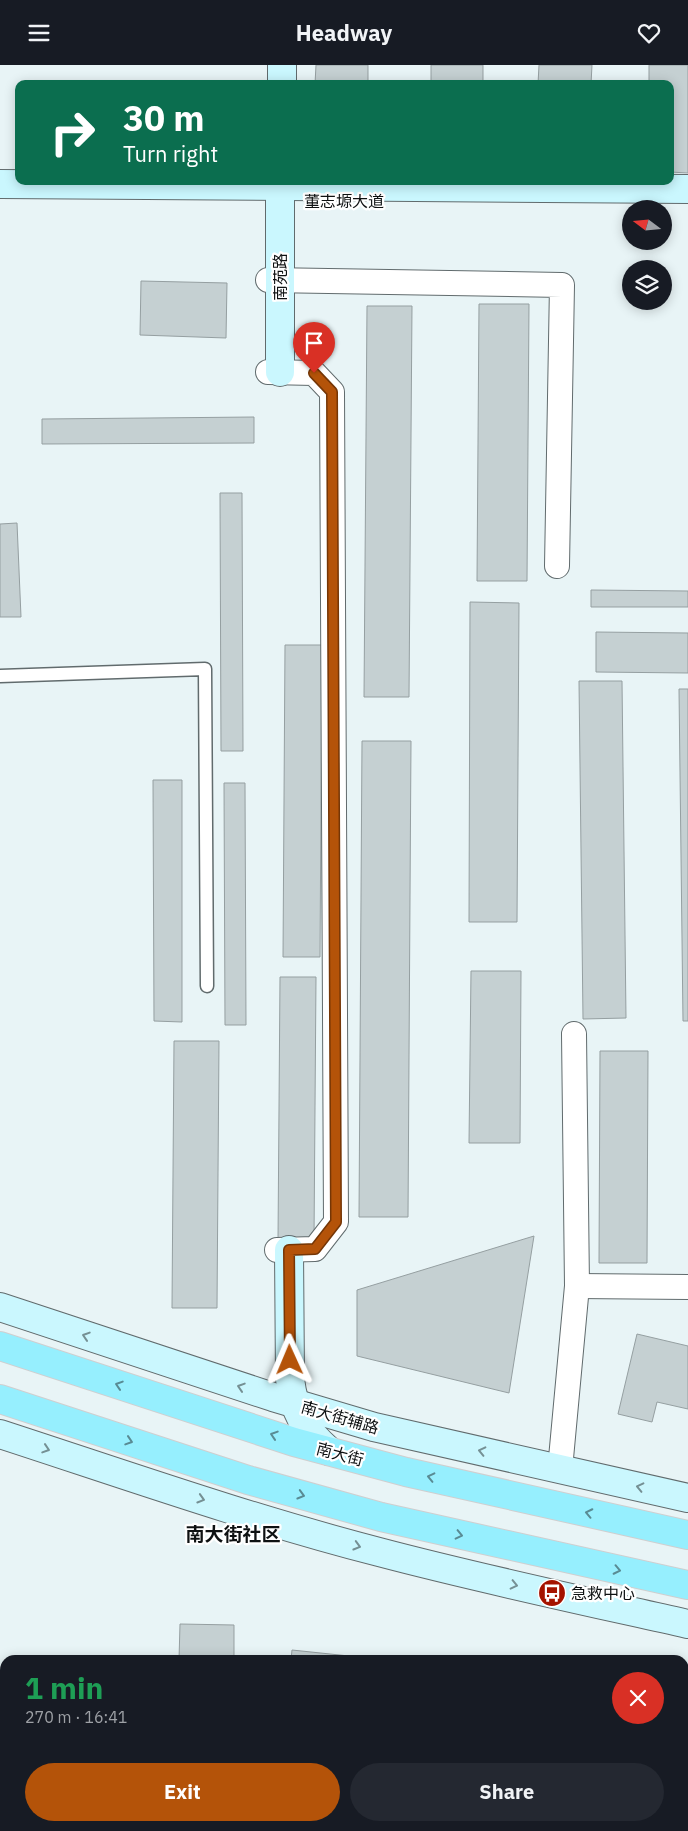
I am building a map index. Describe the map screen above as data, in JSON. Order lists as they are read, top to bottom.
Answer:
{
  "streets": {
    "main road": ["南大街"],
    "street": ["董志塬大道", "南苑路", "南大街辅路"]
  },
  "crossings": [
    ["董志塬大道", "南苑路"]
  ],
  "districts": ["南大街社区"],
  "places": {
    "bus stop": ["急救中心"]
  },
  "north": "left",
  "page": {
    "header": "Headway",
    "turn": ["30 m", "Turn right"],
    "heading": ["1 min", "270 m · 16:41"],
    "buttons": ["Exit", "Share"]
  }
}
